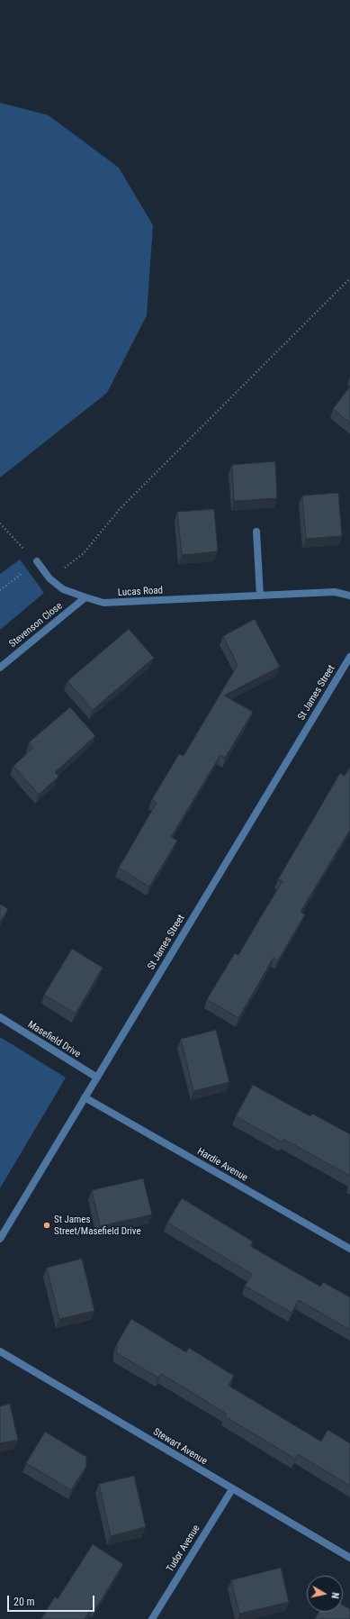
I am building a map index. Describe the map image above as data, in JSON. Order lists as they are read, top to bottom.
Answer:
{
  "streets": {
    "street": [
      "Lucas Road",
      "Stevenson Close",
      "St James Street",
      "Masefield Drive",
      "Hardie Avenue",
      "Stewart Avenue",
      "Tudor Avenue"
    ]
  },
  "crossings": [
    ["Lucas Road", "Stevenson Close"],
    ["St James Street", "Masefield Drive"],
    ["St James Street", "Hardie Avenue"],
    ["Stewart Avenue", "Tudor Avenue"]
  ],
  "places": ["St James Street/Masefield Drive"],
  "scale_bar": "20 m",
  "north": "right"
}
